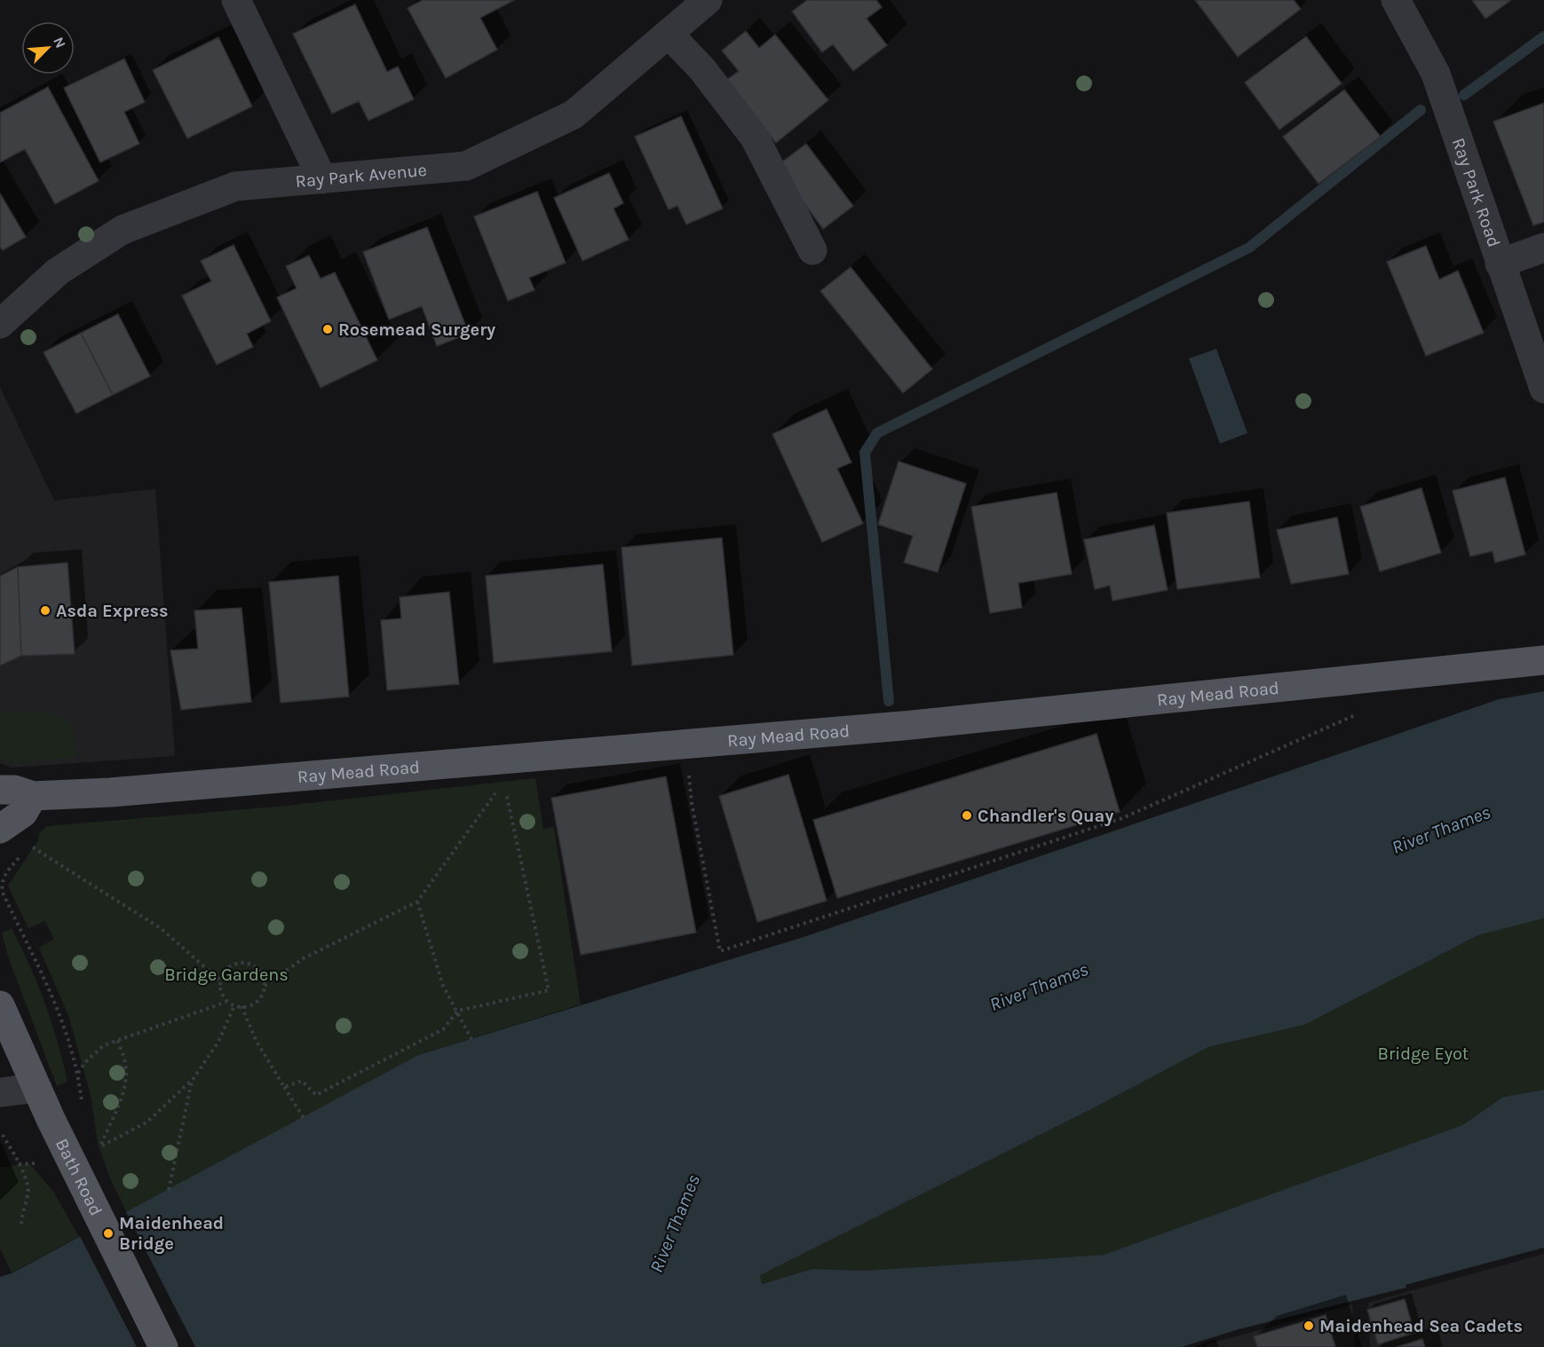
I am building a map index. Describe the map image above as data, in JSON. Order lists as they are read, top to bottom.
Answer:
{
  "streets": {
    "main road": ["Ray Mead Road", "Bath Road"],
    "street": ["Ray Park Avenue", "Ray Park Road"]
  },
  "water": ["River Thames"],
  "parks": ["Bridge Gardens", "Bridge Eyot"],
  "places": [
    "Rosemead Surgery",
    "Asda Express",
    "Chandler's Quay",
    "Maidenhead Bridge",
    "Maidenhead Sea Cadets"
  ],
  "north": "top right"
}
